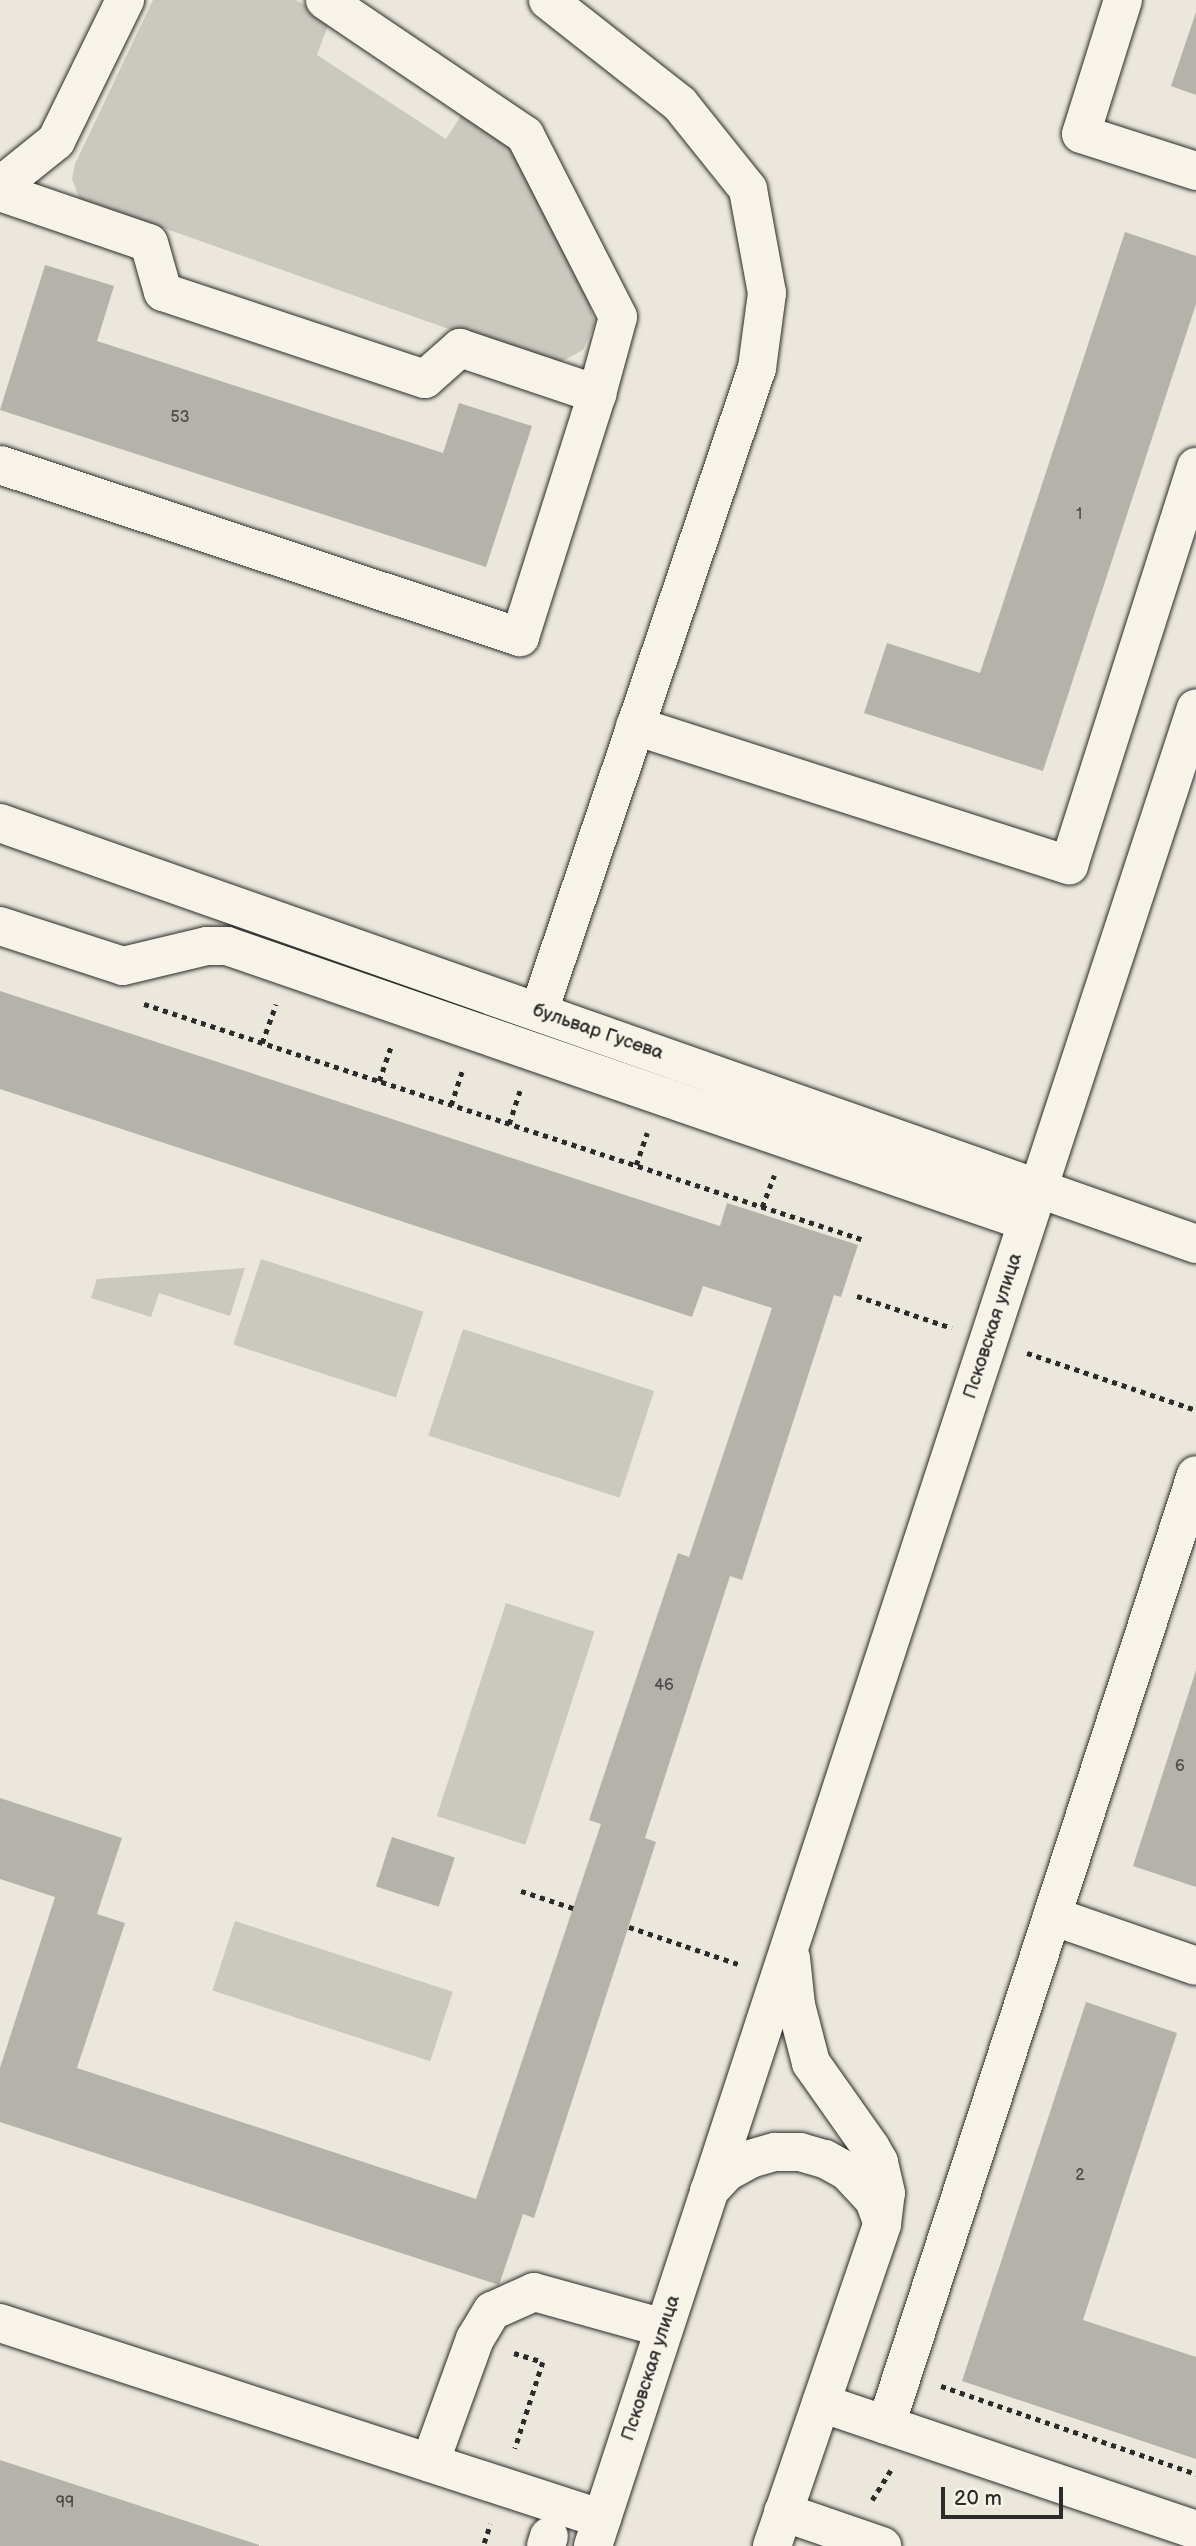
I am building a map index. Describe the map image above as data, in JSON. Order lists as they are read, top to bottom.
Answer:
{
  "streets": {
    "street": ["бульвар Гусева", "Псковская улица"]
  },
  "crossings": [
    ["бульвар Гусева", "Псковская улица"]
  ],
  "house_numbers": [
    "53",
    "1",
    "46",
    "6",
    "2",
    "99"
  ],
  "scale_bar": "20 m"
}
